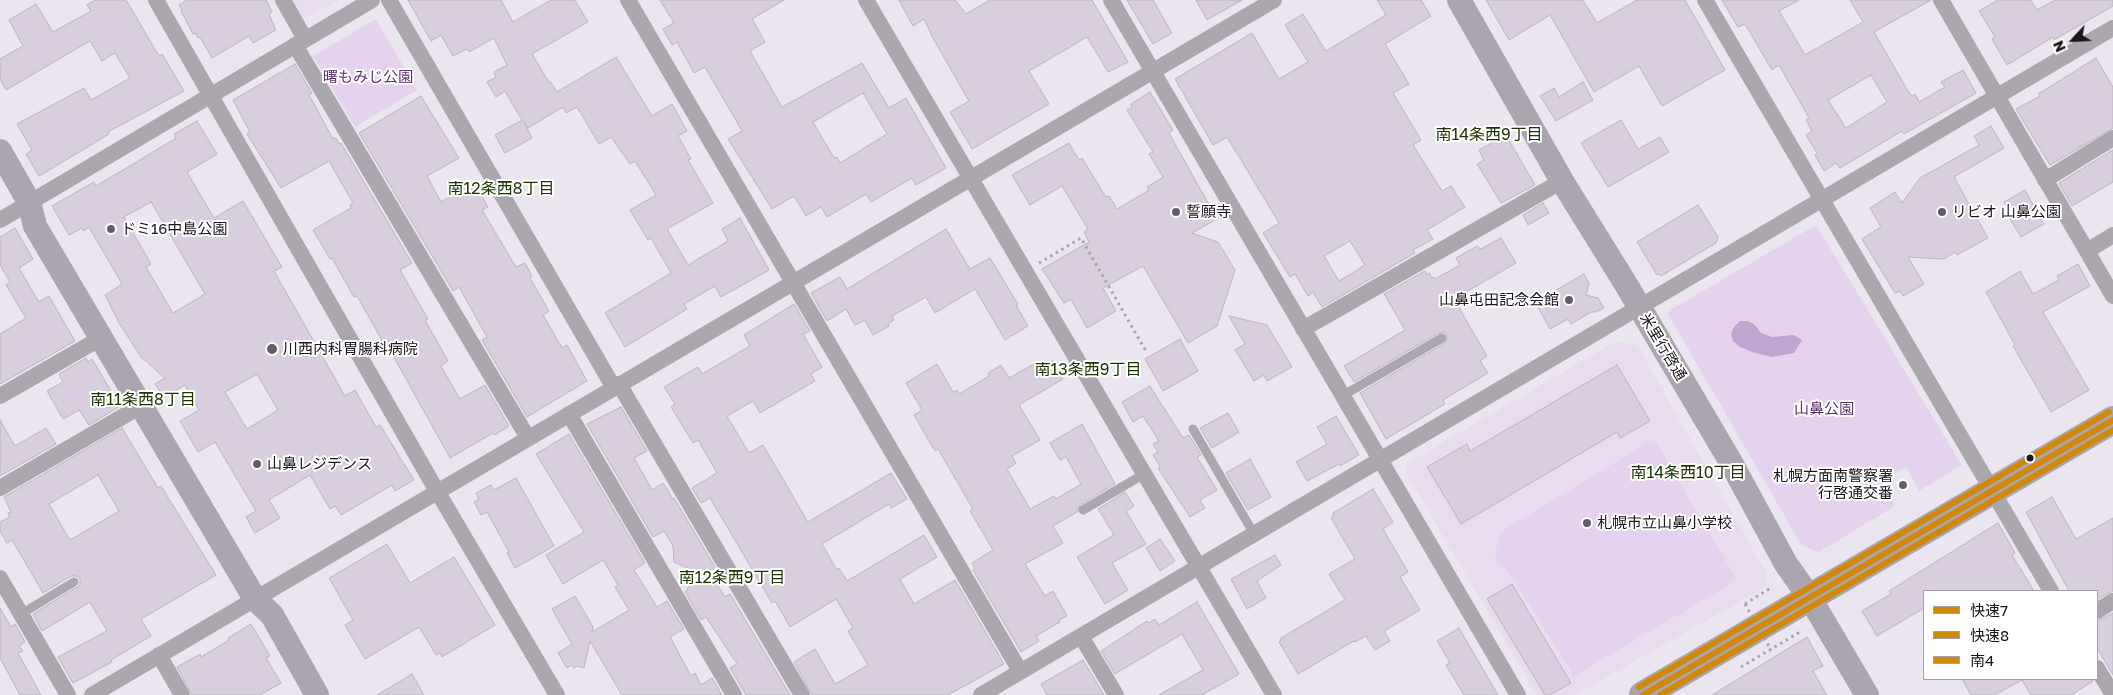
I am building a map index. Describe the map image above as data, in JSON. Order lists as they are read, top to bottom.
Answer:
{
  "streets": {
    "street": ["米里行啓通"]
  },
  "districts": [
    "南14条西9丁目",
    "南12条西8丁目",
    "南13条西9丁目",
    "南11条西8丁目",
    "南14条西10丁目",
    "南12条西9丁目"
  ],
  "parks": ["曙もみじ公園", "山鼻公園"],
  "places": [
    "誓願寺",
    "リビオ 山鼻公園",
    "ドミ16中島公園",
    "山鼻屯田記念会館",
    "川西内科胃腸科病院",
    "山鼻レジデンス",
    "札幌方面南警察署 行啓通交番",
    "札幌市立山鼻小学校"
  ],
  "lines": ["transit line 南4", "transit line 快速7", "transit line 快速8"],
  "legend": ["快速7", "快速8", "南4"],
  "north": "bottom left"
}
